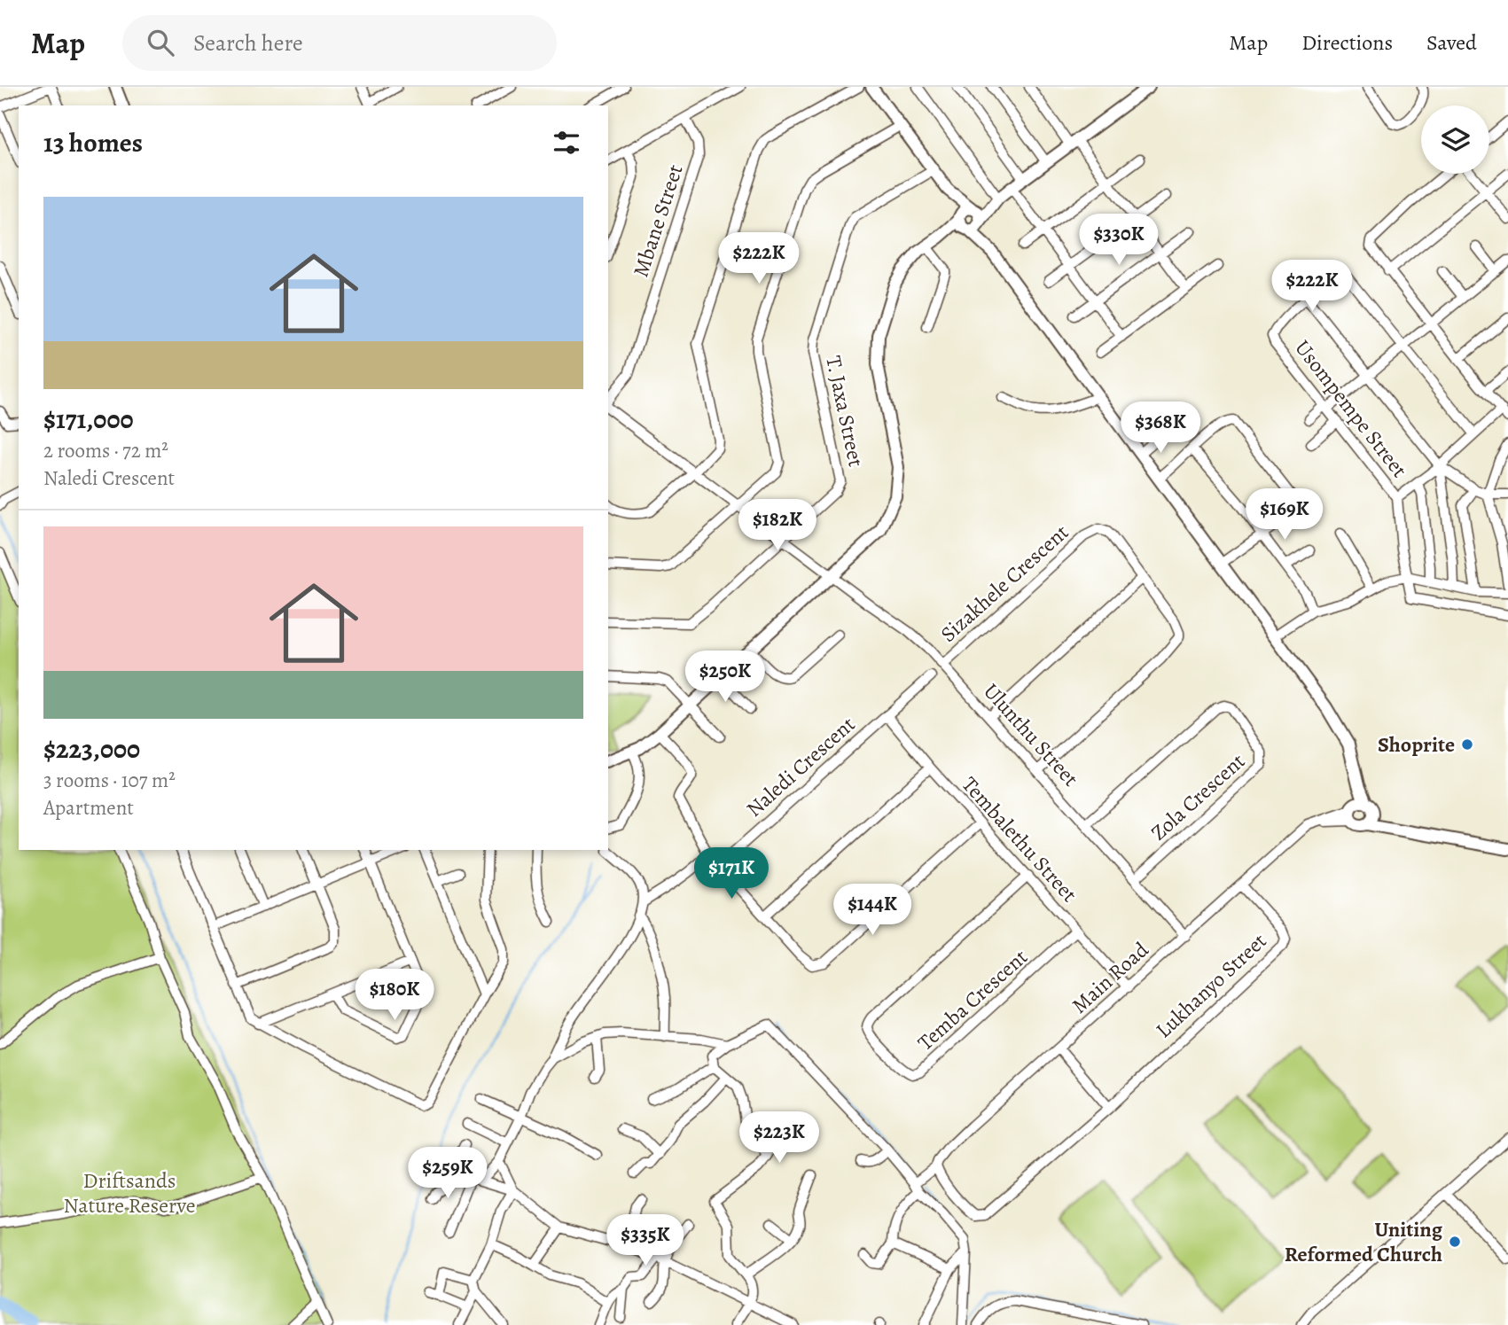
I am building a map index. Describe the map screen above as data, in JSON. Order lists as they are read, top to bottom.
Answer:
{
  "streets": {
    "street": [
      "Mbane Street",
      "Usompempe Street",
      "T. Jaxa Street",
      "Sizakhele Crescent",
      "Ulunthu Street",
      "Naledi Crescent",
      "Zola Crescent",
      "Tembalethu Street",
      "Main Road",
      "Lukhanyo Street",
      "Temba Crescent"
    ]
  },
  "crossings": [
    ["T. Jaxa Street", "Ulunthu Street"],
    ["Sizakhele Crescent", "Ulunthu Street"],
    ["Ulunthu Street", "Zola Crescent"],
    ["Ulunthu Street", "Main Road"],
    ["Naledi Crescent", "Tembalethu Street"],
    ["Tembalethu Street", "Main Road"],
    ["Tembalethu Street", "Temba Crescent"],
    ["Main Road", "Lukhanyo Street"]
  ],
  "parks": ["Driftsands Nature Reserve"],
  "places": ["Shoprite", "Uniting Reformed Church"],
  "page": {
    "header": "Map",
    "search": "Search here",
    "nav": ["Map", "Directions", "Saved"],
    "heading": "13 homes",
    "list": [
      {
        "name": "$171,000",
        "note": "2 rooms · 72 m² · Naledi Crescent"
      },
      {
        "name": "$223,000",
        "note": "3 rooms · 107 m² · Apartment"
      }
    ],
    "price": [
      "$330K",
      "$222K",
      "$222K",
      "$368K",
      "$169K",
      "$182K",
      "$250K",
      "$171K",
      "$144K",
      "$180K",
      "$223K",
      "$259K",
      "$335K"
    ]
  }
}
